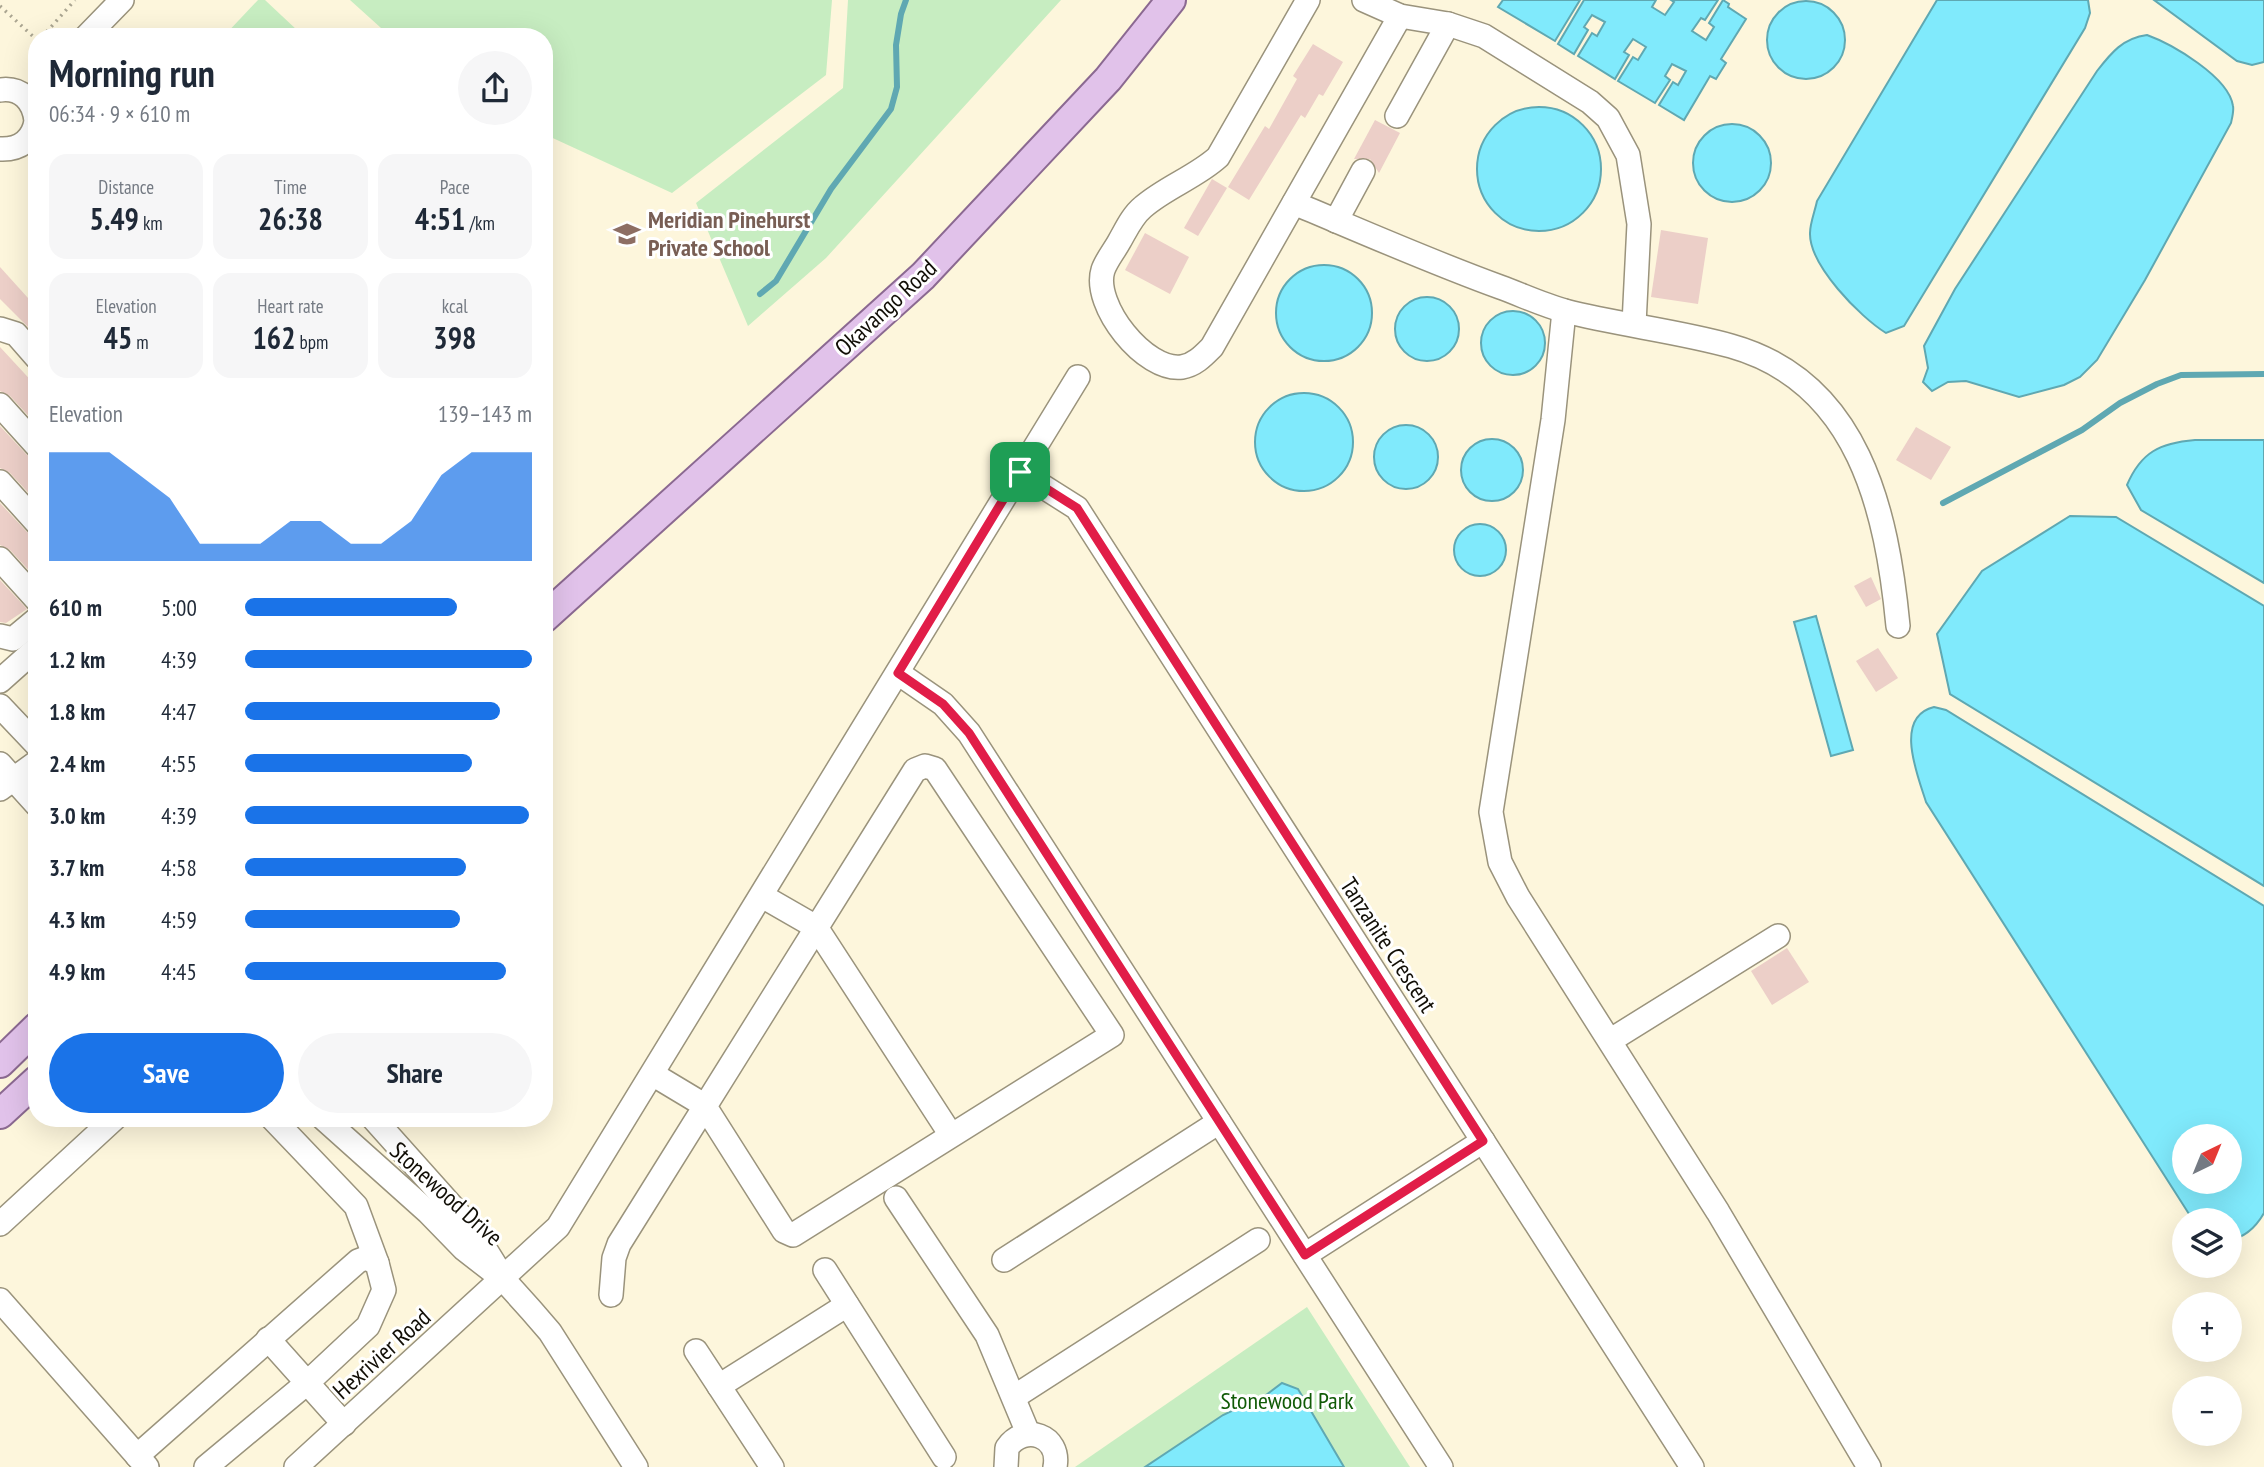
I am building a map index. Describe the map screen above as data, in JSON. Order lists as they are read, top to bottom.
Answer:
{
  "streets": {
    "main road": ["Okavango Road"],
    "street": ["Tanzanite Crescent", "Stonewood Drive", "Hexrivier Road"]
  },
  "crossings": [
    ["Tanzanite Crescent", "Hexrivier Road"],
    ["Stonewood Drive", "Hexrivier Road"]
  ],
  "parks": ["Stonewood Park"],
  "places": {
    "school or university": ["Meridian Pinehurst Private School"]
  },
  "north": "top right",
  "page": {
    "heading": ["Morning run", "06:34 · 9 × 610 m"],
    "stats": [
      ["Distance", "5.49 km"],
      ["Time", "26:38"],
      ["Pace", "4:51 /km"],
      ["Elevation", "45 m"],
      ["Heart rate", "162 bpm"],
      ["kcal", "398"]
    ],
    "chart": ["Elevation", "139–143 m"],
    "list": [
      {
        "name": "610 m",
        "note": "5:00"
      },
      {
        "name": "1.2 km",
        "note": "4:39"
      },
      {
        "name": "1.8 km",
        "note": "4:47"
      },
      {
        "name": "2.4 km",
        "note": "4:55"
      },
      {
        "name": "3.0 km",
        "note": "4:39"
      },
      {
        "name": "3.7 km",
        "note": "4:58"
      },
      {
        "name": "4.3 km",
        "note": "4:59"
      },
      {
        "name": "4.9 km",
        "note": "4:45"
      }
    ],
    "buttons": ["Save", "Share"],
    "map_buttons": ["+", "−"]
  }
}
